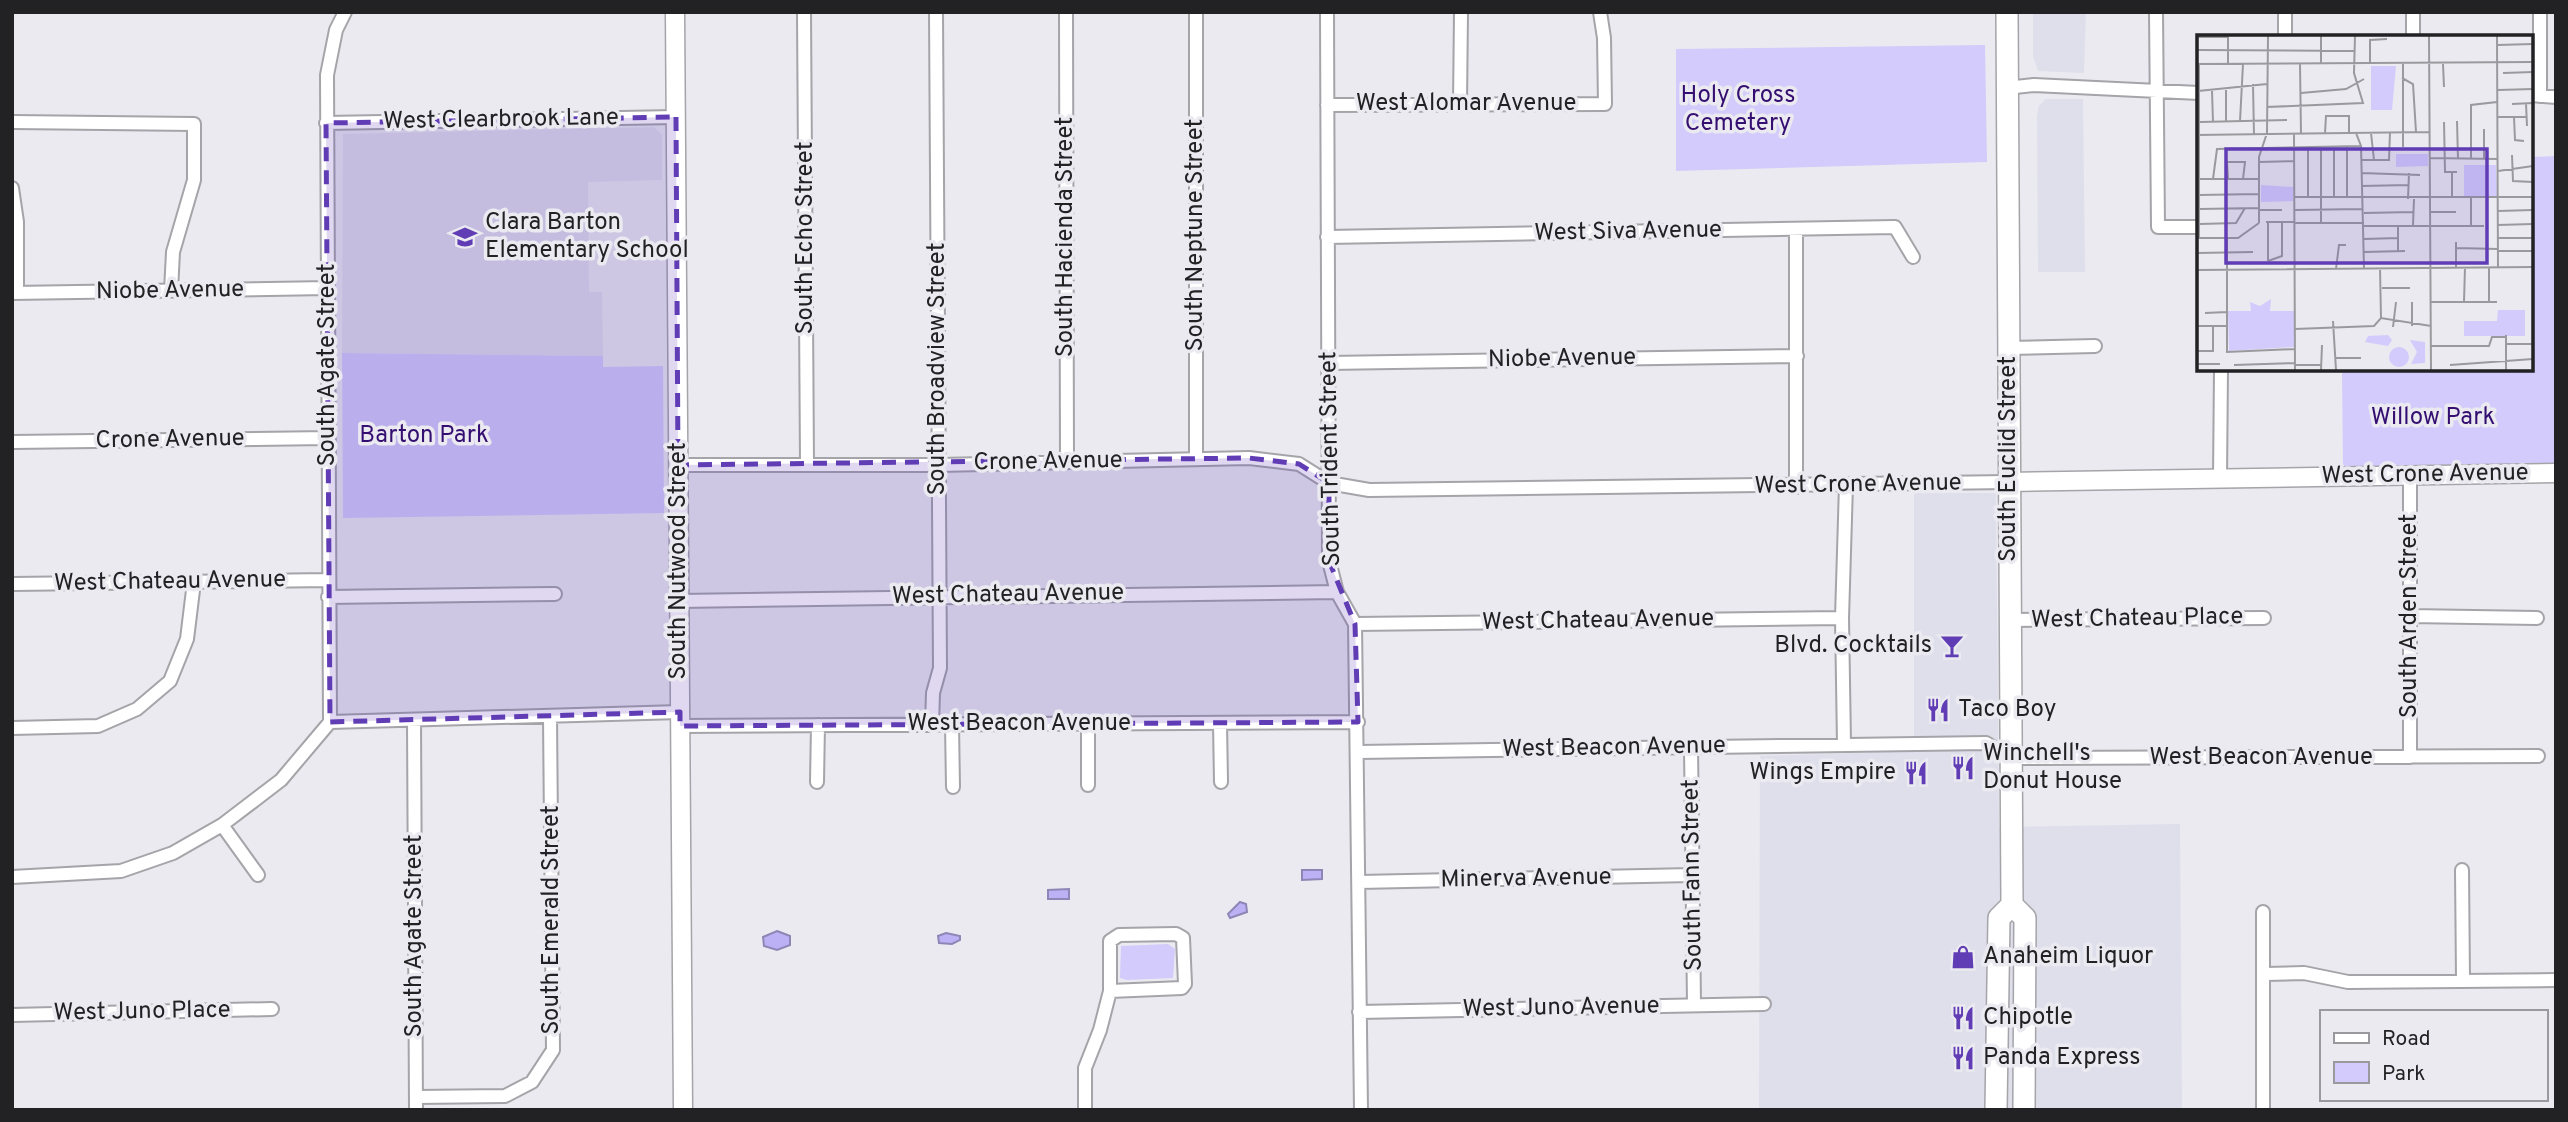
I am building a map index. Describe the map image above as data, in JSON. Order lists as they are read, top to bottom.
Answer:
{
  "streets": {
    "main road": ["South Euclid Street"],
    "street": [
      "West Alomar Avenue",
      "West Clearbrook Lane",
      "West Siva Avenue",
      "South Neptune Street",
      "South Hacienda Street",
      "South Echo Street",
      "Niobe Avenue",
      "South Agate Street",
      "South Broadview Street",
      "Crone Avenue",
      "South Trident Street",
      "West Crone Avenue",
      "South Nutwood Street",
      "West Chateau Avenue",
      "South Arden Street",
      "West Chateau Place",
      "West Beacon Avenue",
      "South Fann Street",
      "Minerva Avenue",
      "South Emerald Street",
      "West Juno Avenue",
      "West Juno Place"
    ]
  },
  "crossings": [
    ["West Alomar Avenue", "South Trident Street"],
    ["West Clearbrook Lane", "South Agate Street"],
    ["West Clearbrook Lane", "South Nutwood Street"],
    ["West Siva Avenue", "South Trident Street"],
    ["South Neptune Street", "Crone Avenue"],
    ["South Hacienda Street", "Crone Avenue"],
    ["South Echo Street", "Crone Avenue"],
    ["Niobe Avenue", "South Agate Street"],
    ["Niobe Avenue", "South Trident Street"],
    ["South Agate Street", "Crone Avenue"],
    ["South Agate Street", "West Chateau Avenue"],
    ["South Agate Street", "West Beacon Avenue"],
    ["South Agate Street", "South Emerald Street"],
    ["South Broadview Street", "Crone Avenue"],
    ["South Broadview Street", "West Chateau Avenue"],
    ["South Broadview Street", "West Beacon Avenue"],
    ["Crone Avenue", "South Trident Street"],
    ["Crone Avenue", "West Crone Avenue"],
    ["Crone Avenue", "South Nutwood Street"],
    ["South Trident Street", "West Crone Avenue"],
    ["South Trident Street", "West Chateau Avenue"],
    ["South Trident Street", "West Beacon Avenue"],
    ["South Trident Street", "Minerva Avenue"],
    ["South Trident Street", "West Juno Avenue"],
    ["South Euclid Street", "West Crone Avenue"],
    ["South Euclid Street", "West Chateau Place"],
    ["South Euclid Street", "West Beacon Avenue"],
    ["West Crone Avenue", "South Arden Street"],
    ["South Nutwood Street", "West Chateau Avenue"],
    ["South Nutwood Street", "West Beacon Avenue"],
    ["South Arden Street", "West Beacon Avenue"],
    ["West Beacon Avenue", "South Fann Street"],
    ["West Beacon Avenue", "South Emerald Street"],
    ["South Fann Street", "Minerva Avenue"],
    ["South Fann Street", "West Juno Avenue"]
  ],
  "parks": ["Holy Cross Cemetery", "Willow Park", "Barton Park"],
  "places": {
    "school or university": ["Clara Barton Elementary School"],
    "bar": ["Blvd. Cocktails"],
    "restaurant": [
      "Taco Boy",
      "Winchell's Donut House",
      "Wings Empire",
      "Chipotle",
      "Panda Express"
    ],
    "shop": ["Anaheim Liquor"]
  },
  "legend": ["Road", "Park"]
}
